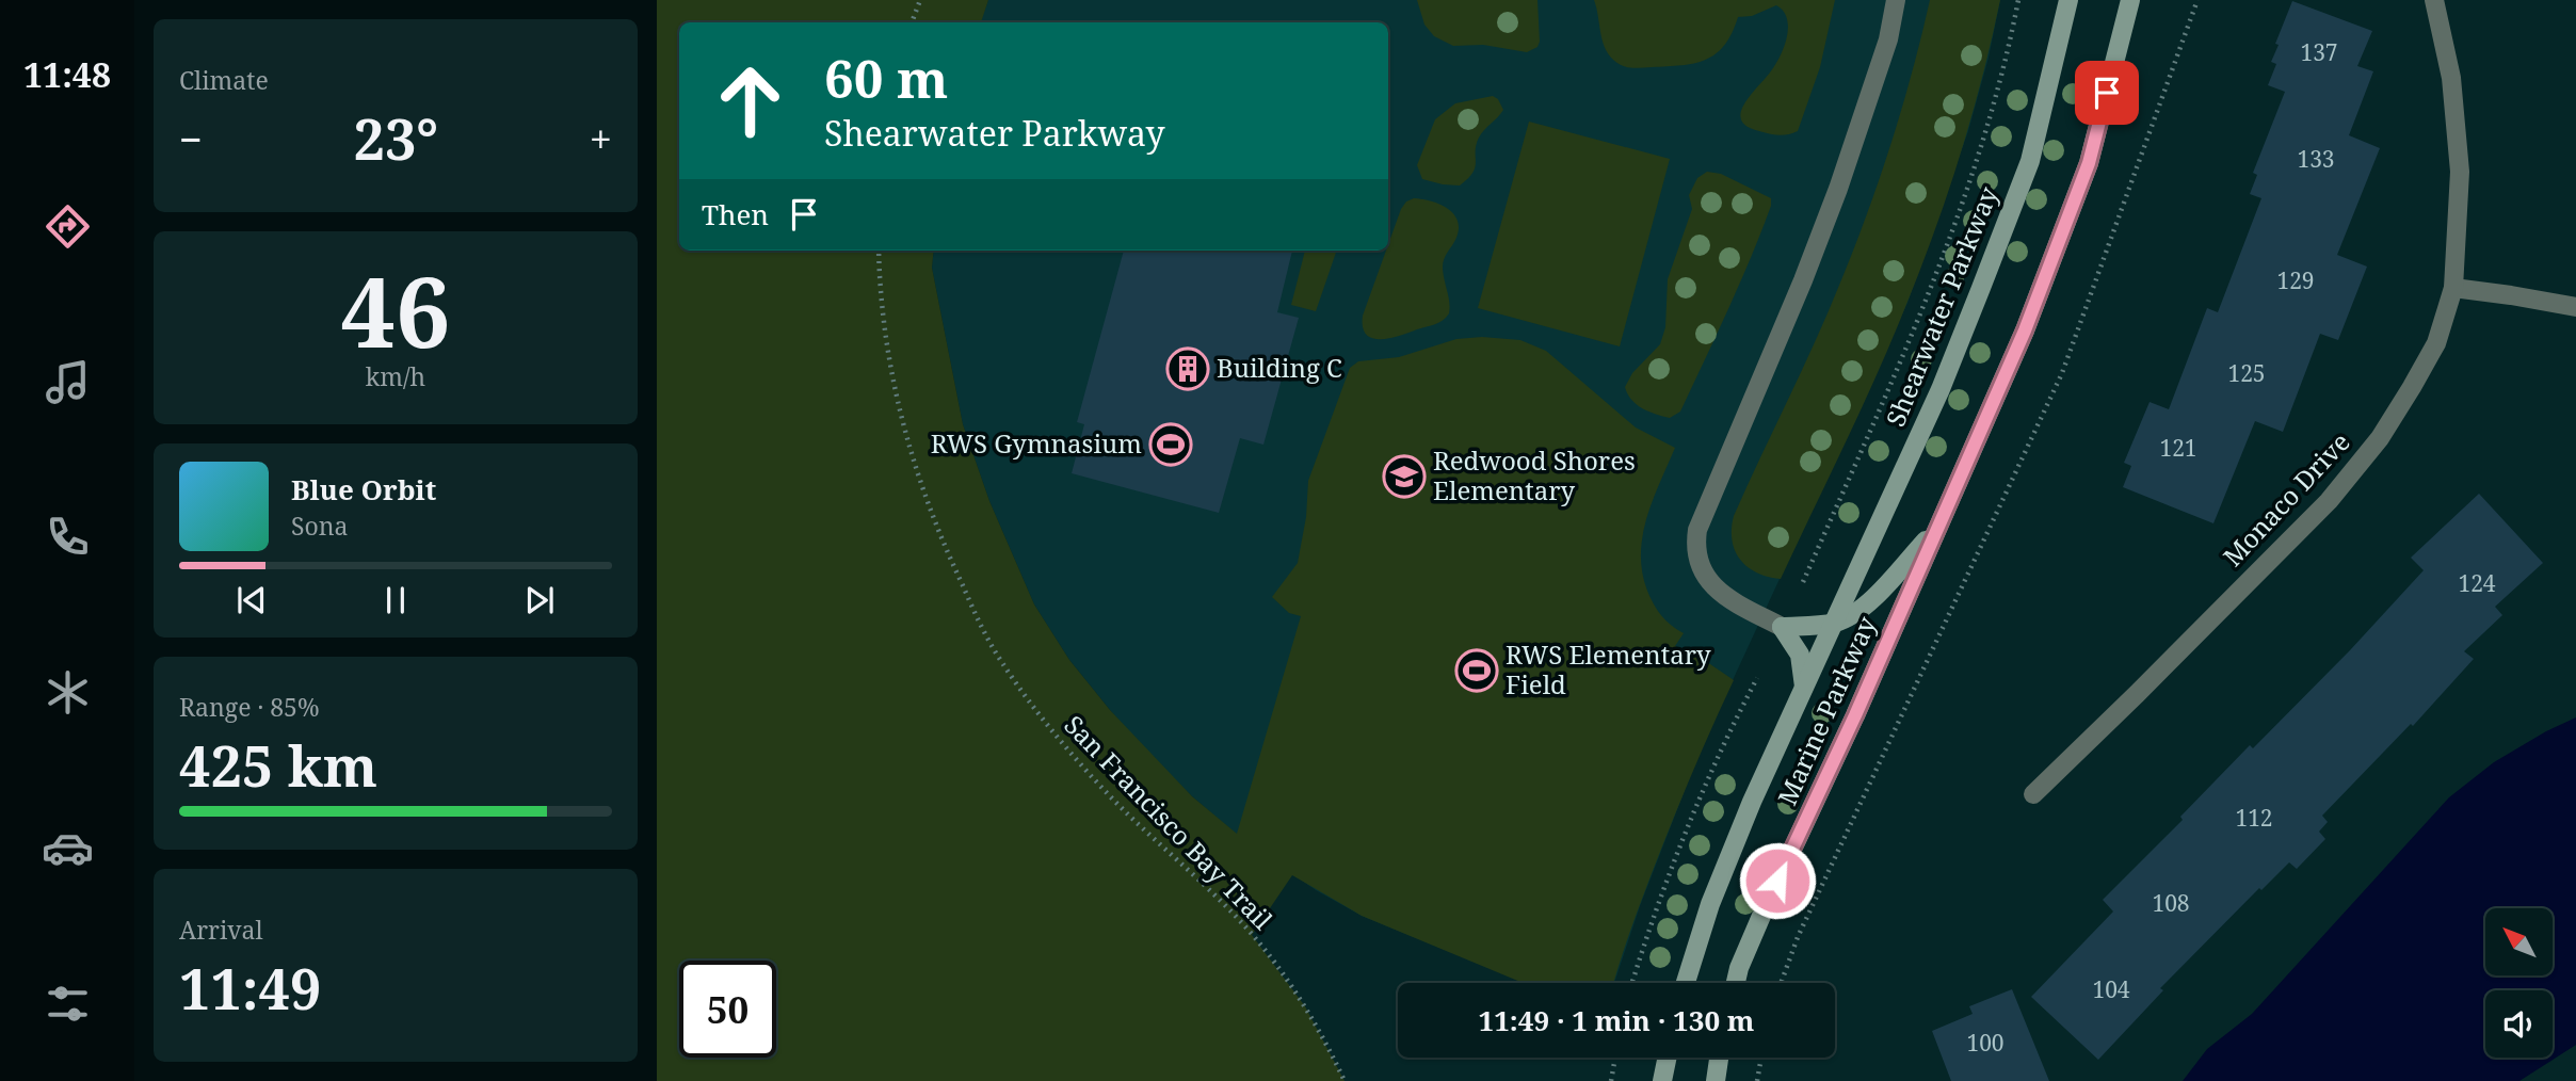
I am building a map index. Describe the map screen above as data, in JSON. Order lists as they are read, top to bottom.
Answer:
{
  "streets": {
    "main road": ["Shearwater Parkway", "Marine Parkway"],
    "street": ["Monaco Drive"],
    "path": ["San Francisco Bay Trail"]
  },
  "crossings": [
    ["Shearwater Parkway", "Marine Parkway"]
  ],
  "places": {
    "building": ["Building C"],
    "sports": ["RWS Gymnasium", "RWS Elementary Field"],
    "school or university": ["Redwood Shores Elementary"]
  },
  "house_numbers": [
    "137",
    "133",
    "129",
    "125",
    "121",
    "124",
    "112",
    "108",
    "104",
    "100"
  ],
  "north": "top left",
  "page": {
    "tabs": "11:48",
    "tile": [
      "Climate",
      ["46", "km/h"],
      ["Range · 85%", "425 km"],
      ["Arrival", "11:49"]
    ],
    "turn": ["60 m", "Shearwater Parkway"],
    "heat": ["−", "23°", "+"],
    "then": "Then",
    "song": ["Blue Orbit", "Sona"],
    "limit": "50",
    "trip": "11:49 · 1 min · 130 m"
  }
}
